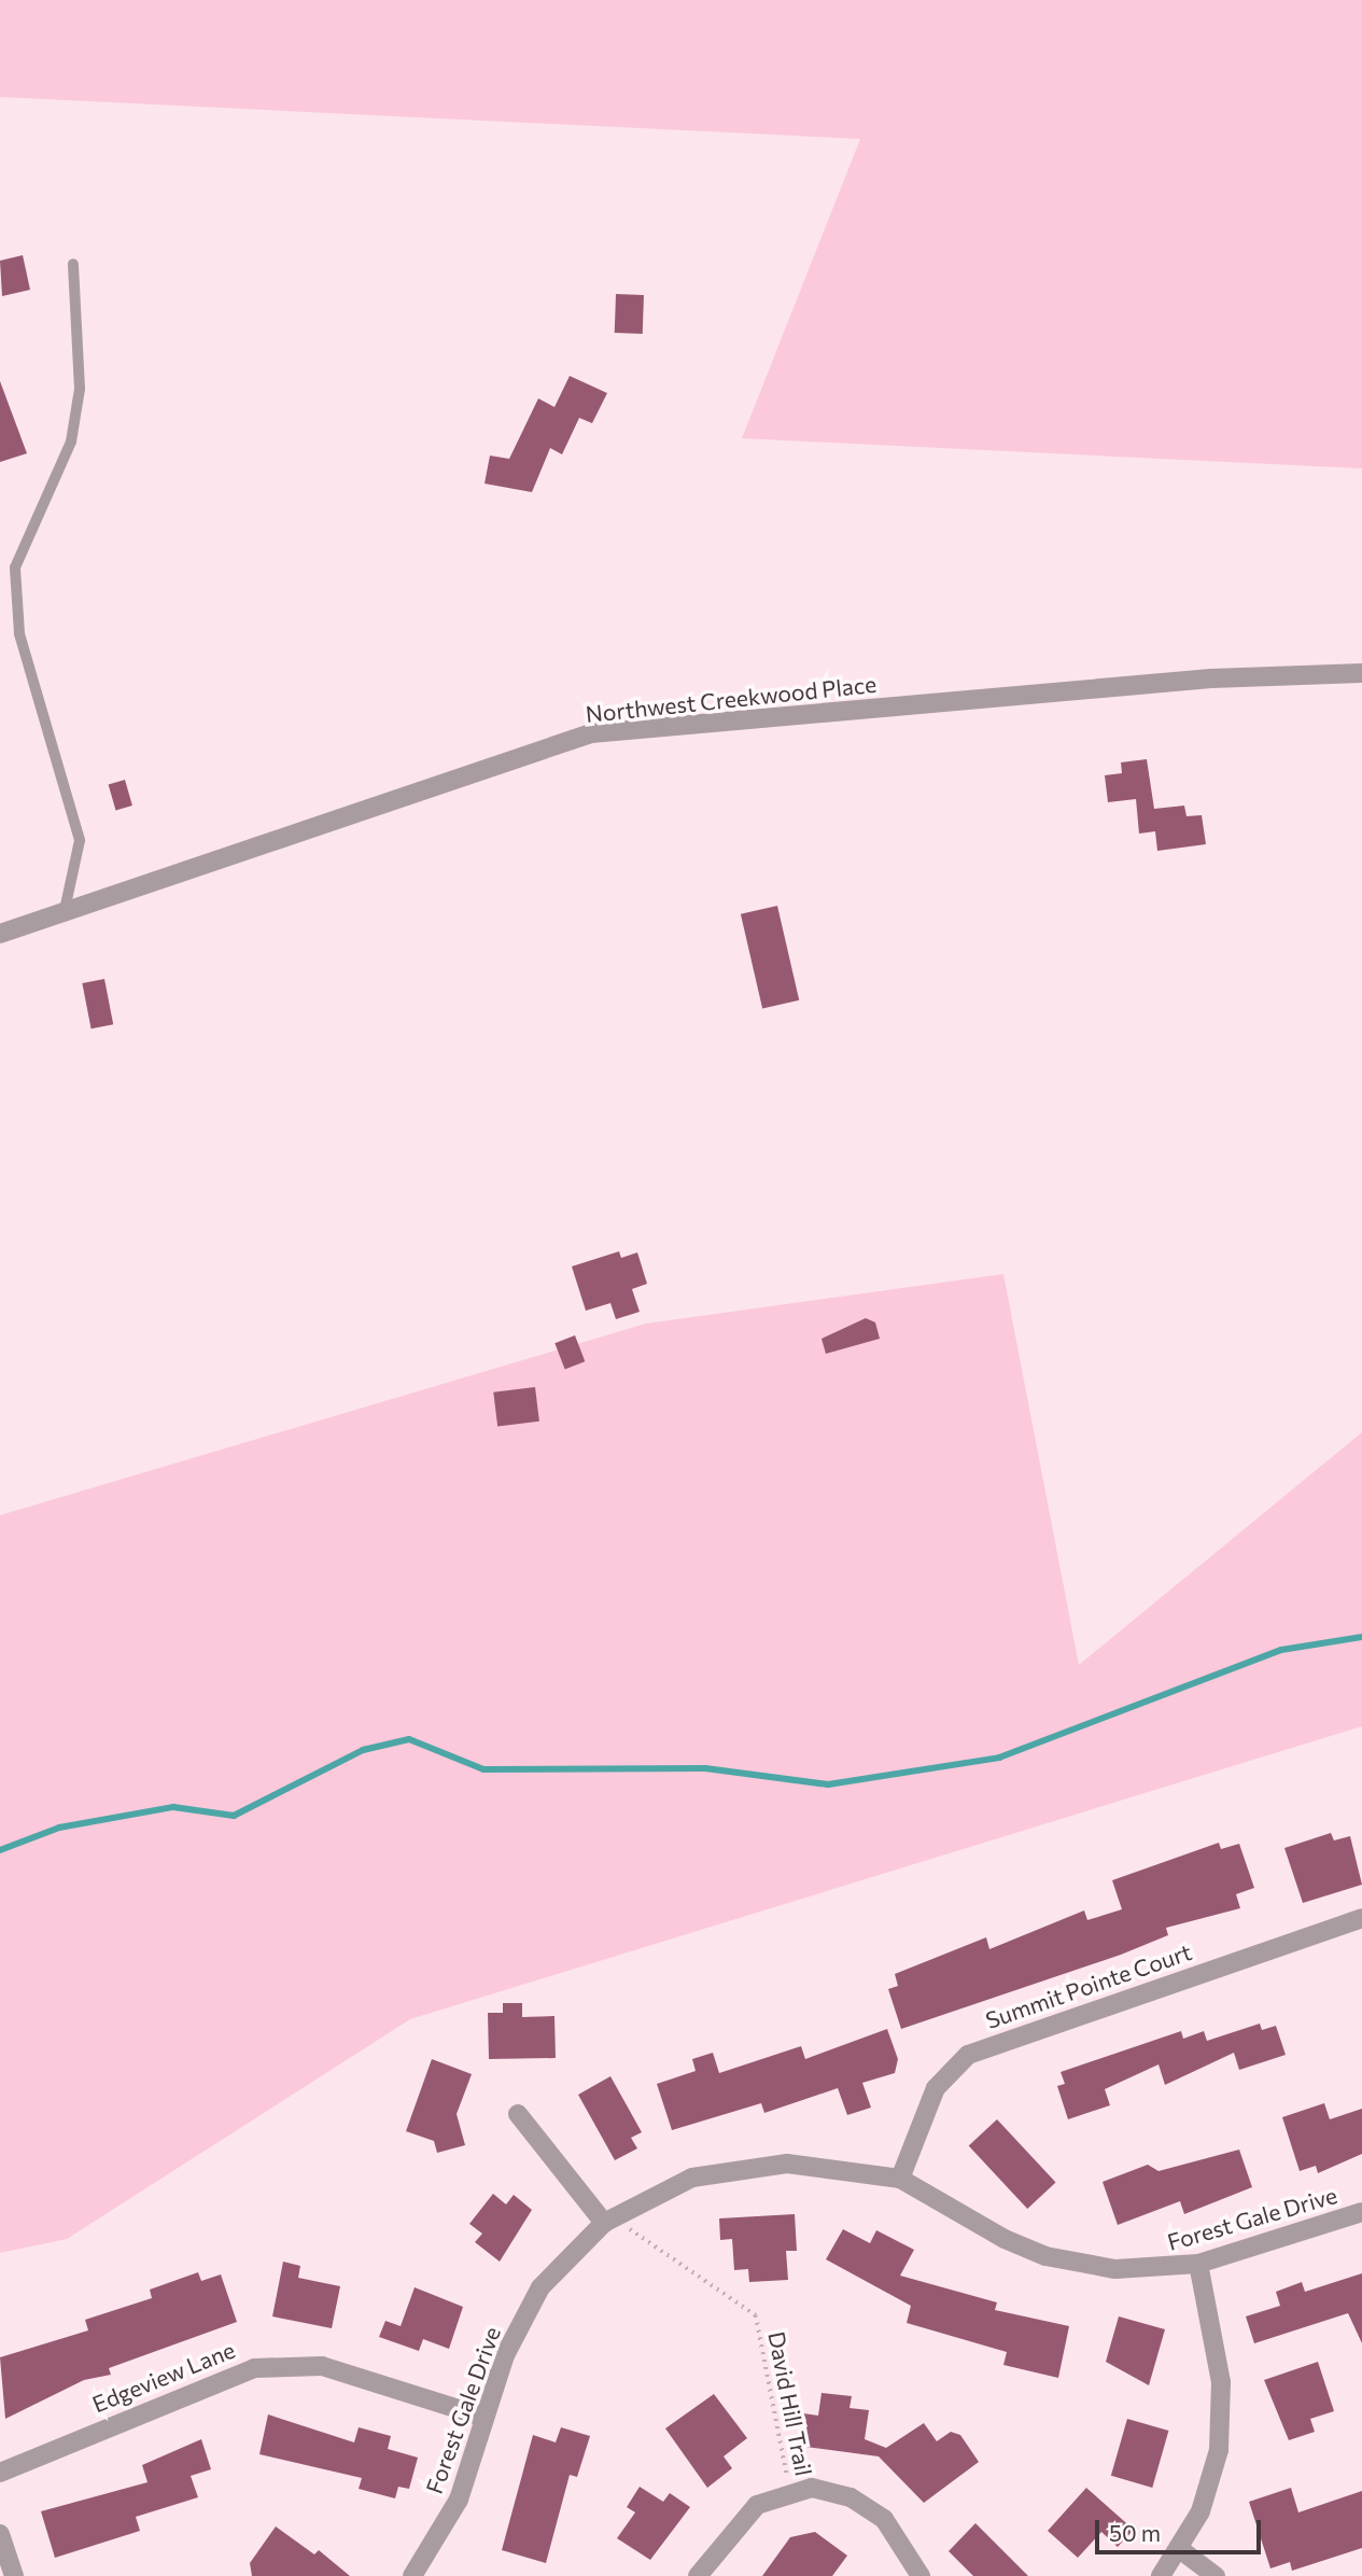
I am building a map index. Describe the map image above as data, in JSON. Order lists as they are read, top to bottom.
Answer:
{
  "streets": {
    "street": [
      "Northwest Creekwood Place",
      "Summit Pointe Court",
      "Forest Gale Drive",
      "Edgeview Lane"
    ],
    "path": ["David Hill Trail"]
  },
  "crossings": [
    ["Summit Pointe Court", "Forest Gale Drive"],
    ["Forest Gale Drive", "Edgeview Lane"],
    ["Forest Gale Drive", "David Hill Trail"]
  ],
  "scale_bar": "50 m"
}
